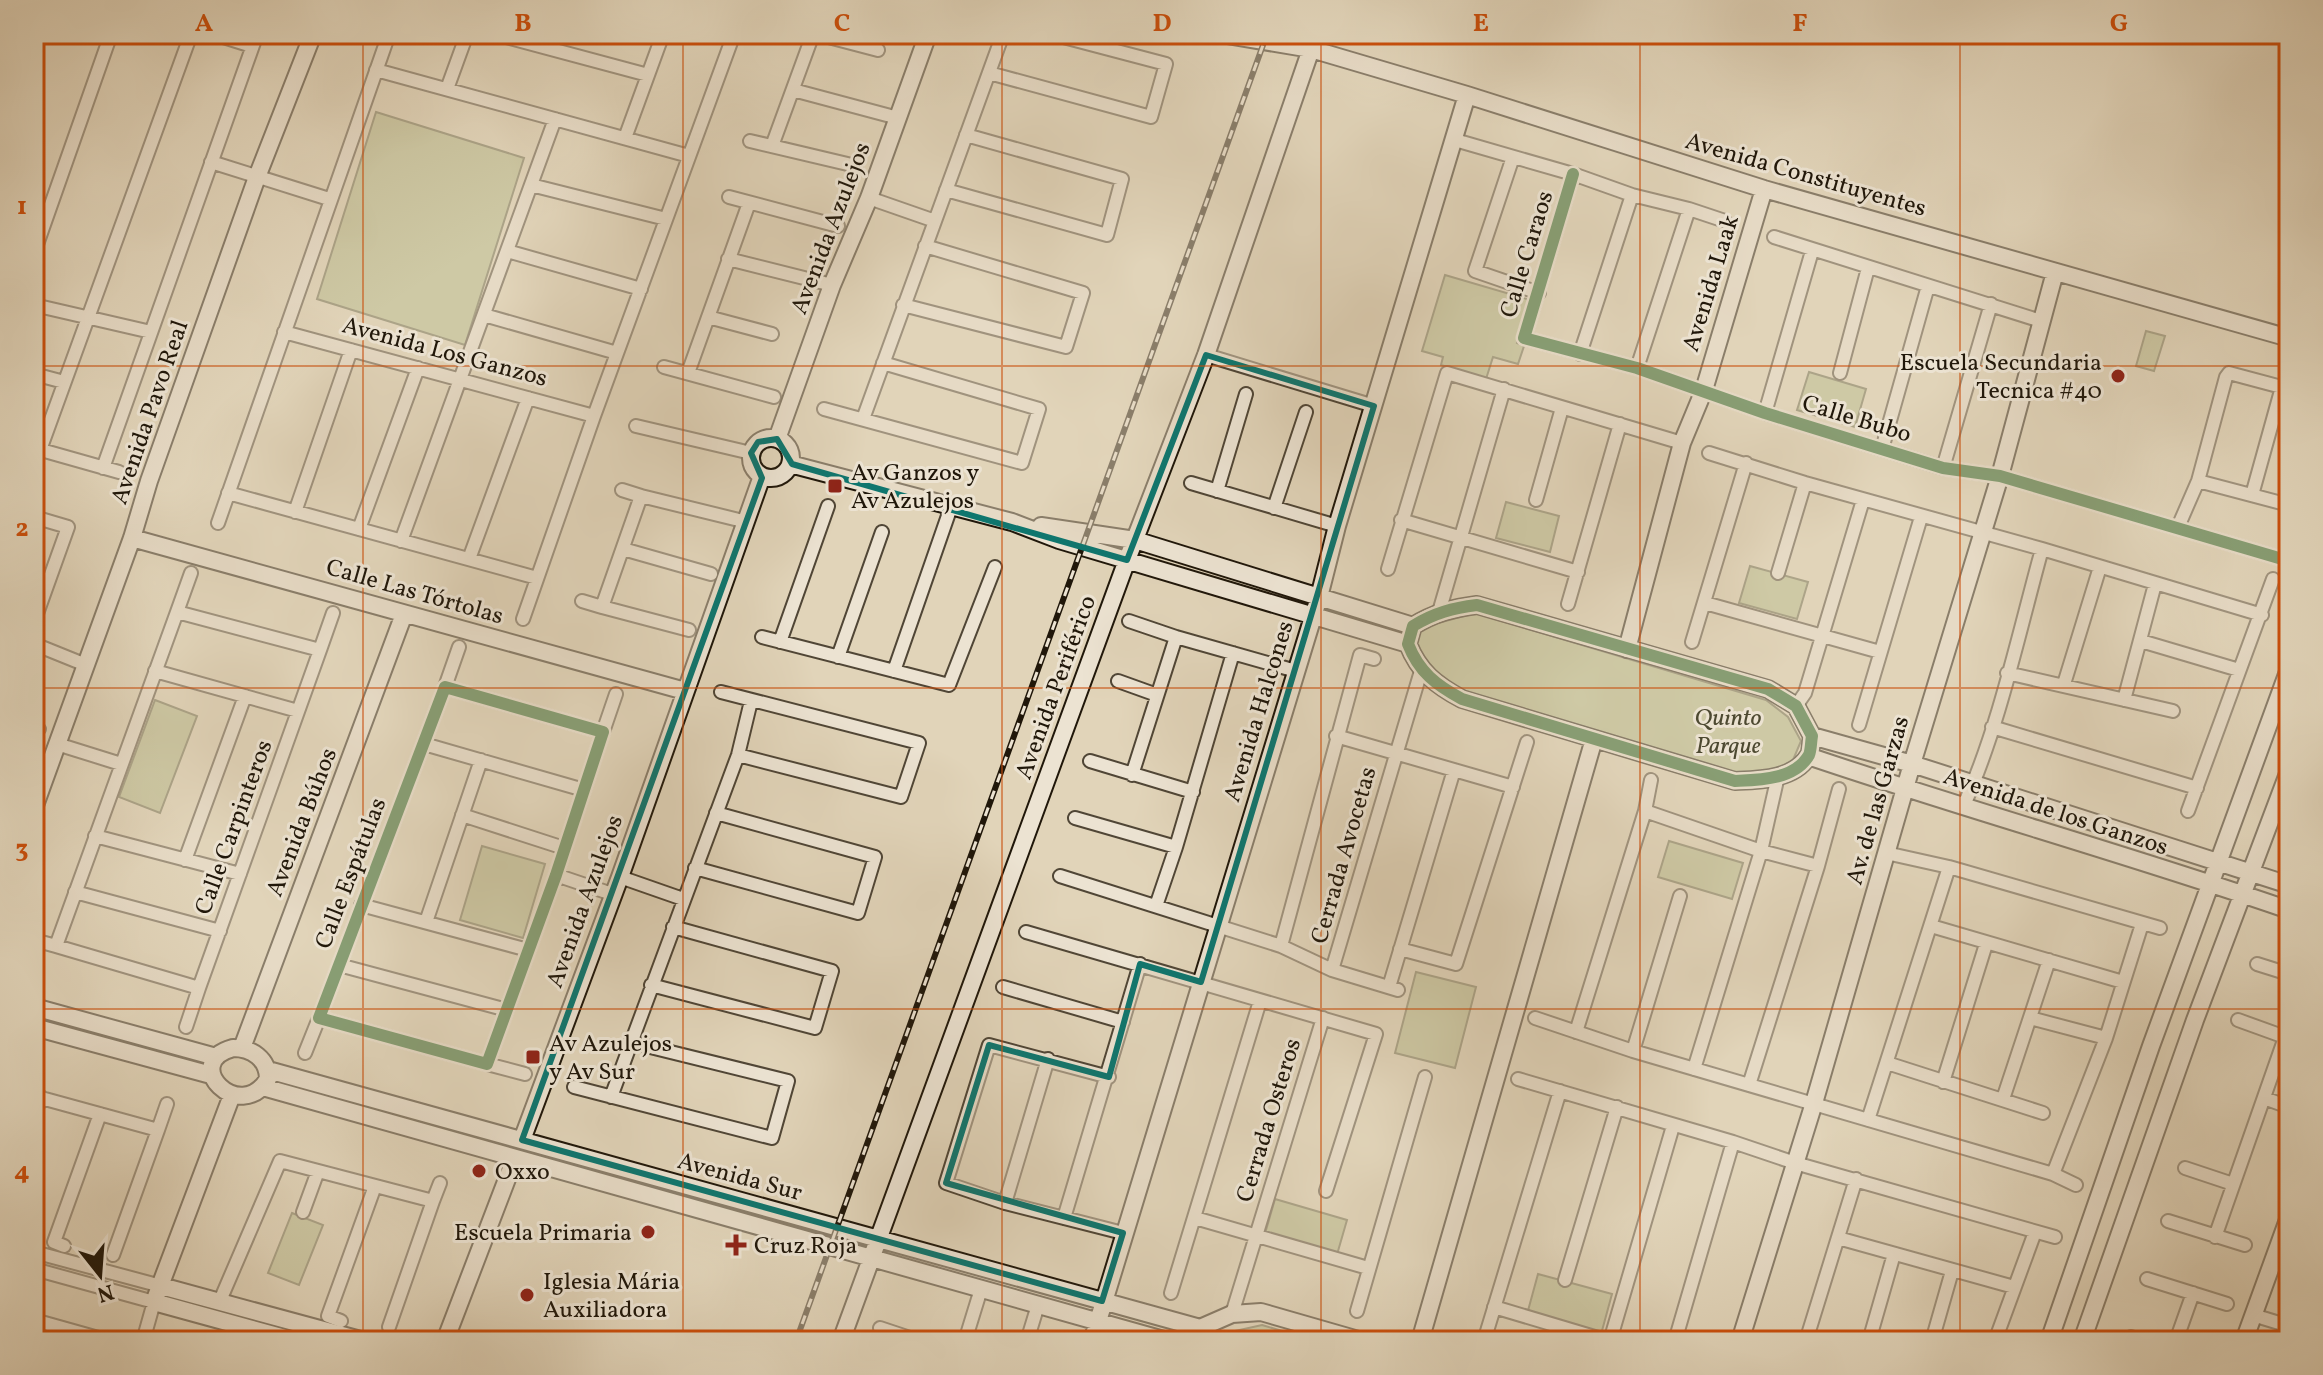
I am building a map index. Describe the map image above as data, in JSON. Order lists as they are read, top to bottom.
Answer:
{
  "streets": {
    "main road": [
      "Avenida Constituyentes",
      "Avenida Azulejos",
      "Avenida Laak",
      "Avenida Pavo Real",
      "Calle Las Tórtolas",
      "Avenida Periférico",
      "Avenida Halcones",
      "Av. de las Garzas",
      "Avenida de los Ganzos",
      "Avenida Búhos",
      "Avenida Sur"
    ],
    "street": [
      "Calle Caraos",
      "Avenida Los Ganzos",
      "Calle Bubo",
      "Calle Carpinteros",
      "Cerrada Avocetas",
      "Calle Espátulas",
      "Cerrada Osteros"
    ]
  },
  "crossings": [
    ["Avenida Constituyentes", "Avenida Laak"],
    ["Avenida Constituyentes", "Avenida Periférico"],
    ["Avenida Constituyentes", "Avenida Halcones"],
    ["Avenida Constituyentes", "Av. de las Garzas"],
    ["Avenida Azulejos", "Calle Las Tórtolas"],
    ["Avenida Azulejos", "Avenida Sur"],
    ["Calle Caraos", "Avenida Laak"],
    ["Calle Caraos", "Calle Bubo"],
    ["Calle Caraos", "Avenida Halcones"],
    ["Avenida Laak", "Calle Bubo"],
    ["Avenida Pavo Real", "Calle Las Tórtolas"],
    ["Calle Bubo", "Av. de las Garzas"],
    ["Calle Las Tórtolas", "Avenida Búhos"],
    ["Avenida Periférico", "Avenida Sur"],
    ["Avenida Halcones", "Cerrada Avocetas"],
    ["Avenida Halcones", "Cerrada Osteros"],
    ["Avenida Halcones", "Avenida Sur"],
    ["Av. de las Garzas", "Avenida de los Ganzos"],
    ["Avenida Búhos", "Avenida Sur"],
    ["Cerrada Osteros", "Avenida Sur"]
  ],
  "parks": ["Quinto Parque"],
  "places": {
    "other": [
      "Escuela Secundaria Tecnica #40",
      "Oxxo",
      "Escuela Primaria",
      "Iglesia Mária Auxiliadora"
    ],
    "transit": ["Av Ganzos y Av Azulejos", "Av Azulejos y Av Sur"],
    "health": ["Cruz Roja"]
  },
  "north": "bottom",
  "grid": {
    "columns": [
      "A",
      "B",
      "C",
      "D",
      "E",
      "F",
      "G"
    ],
    "rows": [
      "1",
      "2",
      "3",
      "4"
    ]
  }
}
